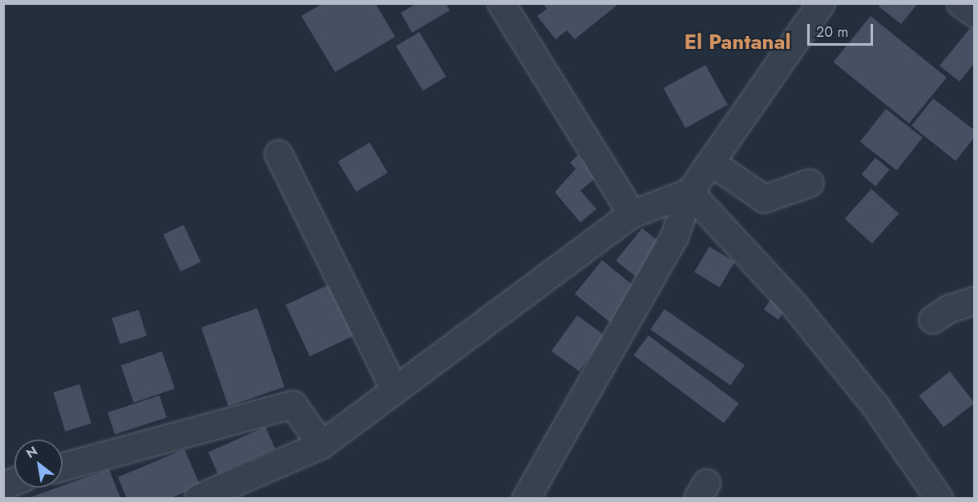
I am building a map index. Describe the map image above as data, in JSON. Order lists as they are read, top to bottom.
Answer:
{
  "districts": ["El Pantanal"],
  "scale_bar": "20 m",
  "north": "top left"
}
